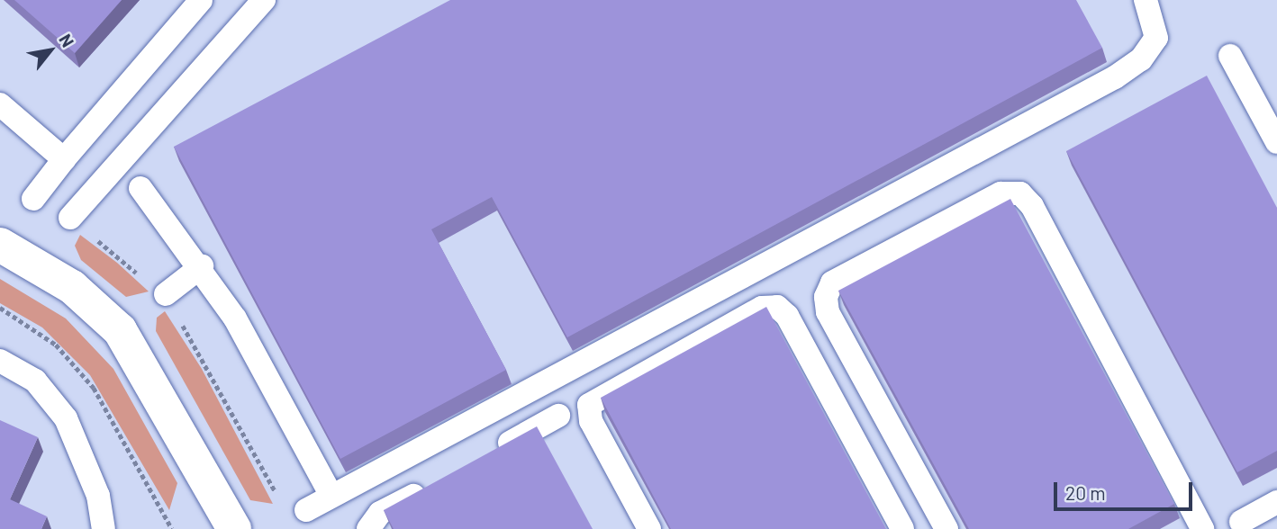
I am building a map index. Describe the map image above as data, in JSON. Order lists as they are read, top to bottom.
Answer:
{
  "scale_bar": "20 m",
  "north": "top right"
}
